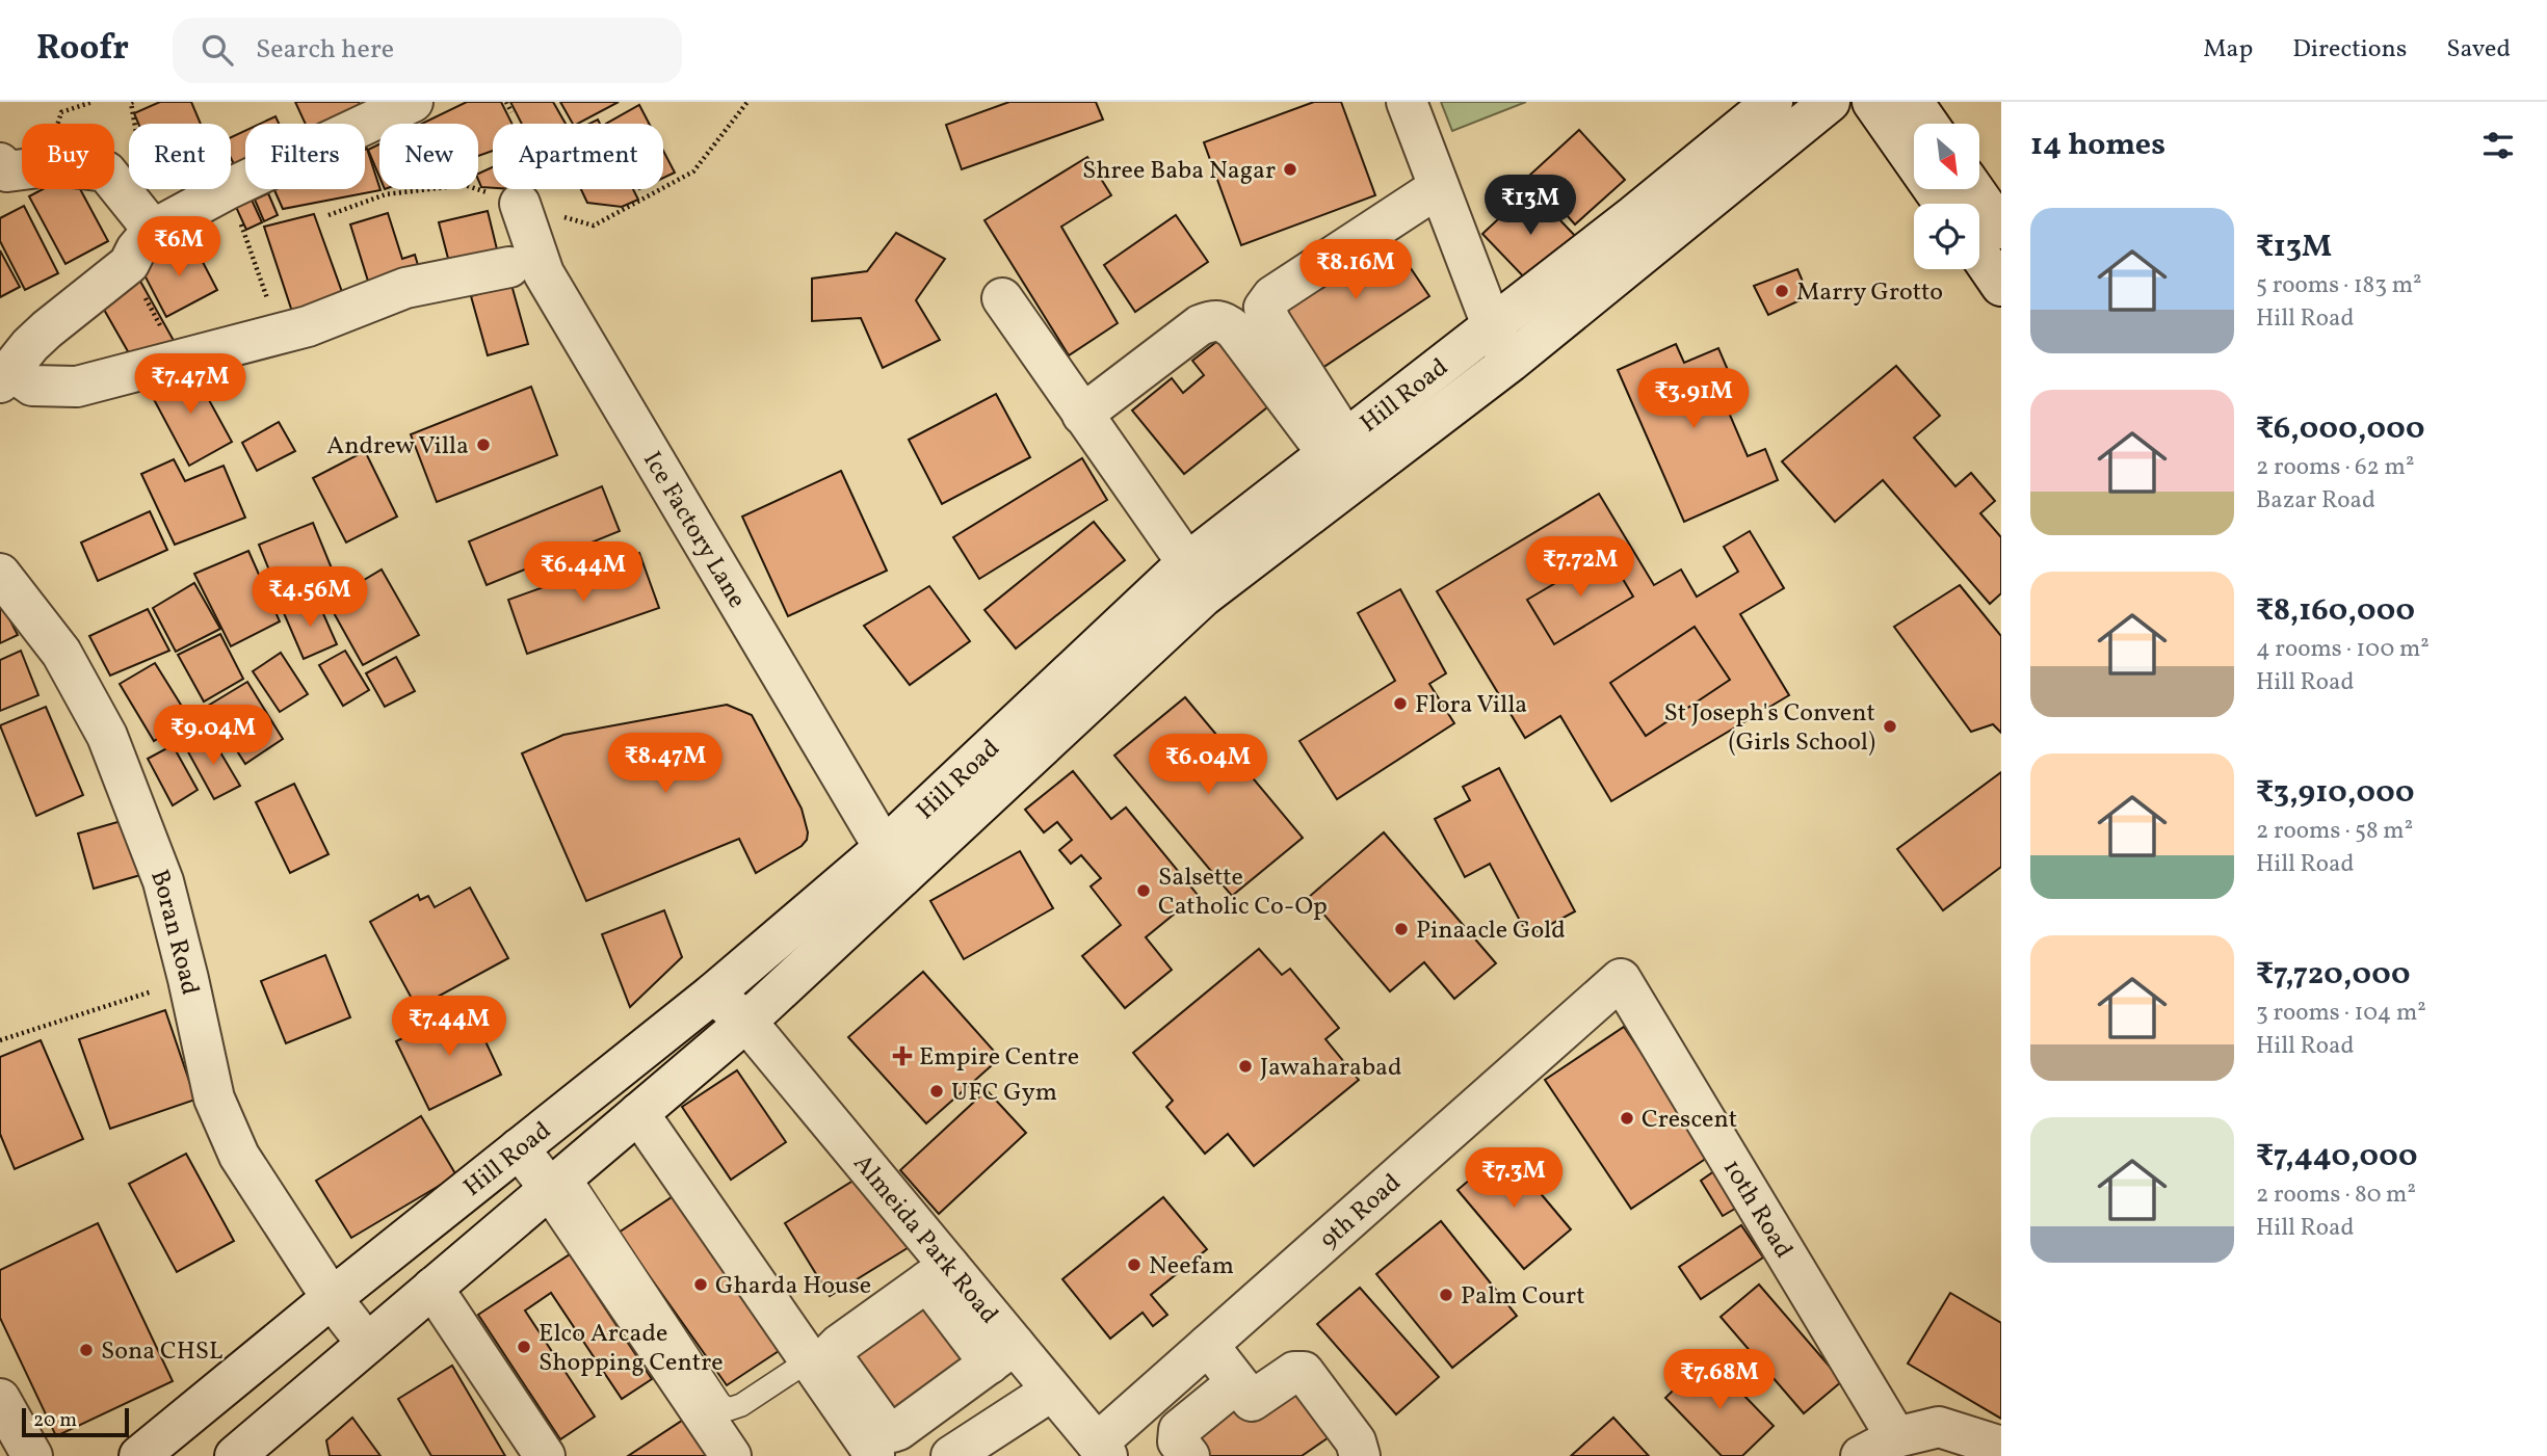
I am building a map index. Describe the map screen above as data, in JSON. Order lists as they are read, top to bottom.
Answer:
{
  "streets": {
    "street": [
      "Hill Road",
      "Ice Factory Lane",
      "Boran Road",
      "10th Road",
      "9th Road",
      "Almeida Park Road"
    ]
  },
  "crossings": [
    ["Hill Road", "Ice Factory Lane"],
    ["Hill Road", "Boran Road"],
    ["Hill Road", "Almeida Park Road"],
    ["10th Road", "9th Road"],
    ["9th Road", "Almeida Park Road"]
  ],
  "places": {
    "other": [
      "Shree Baba Nagar",
      "Marry Grotto",
      "Andrew Villa",
      "Flora Villa",
      "St Joseph's Convent (Girls School)",
      "Salsette Catholic Co-Op",
      "Pinaacle Gold",
      "Jawaharabad",
      "UFC Gym",
      "Crescent",
      "Neefam",
      "Gharda House",
      "Palm Court",
      "Elco Arcade Shopping Centre",
      "Sona CHSL"
    ],
    "health": ["Empire Centre"]
  },
  "scale_bar": "20 m",
  "north": "bottom right",
  "page": {
    "header": "Roofr",
    "search": "Search here",
    "nav": ["Map", "Directions", "Saved"],
    "heading": "14 homes",
    "chip": [
      "Buy",
      "Rent",
      "Filters",
      "New",
      "Apartment"
    ],
    "price": [
      "₹13M",
      "₹6M",
      "₹8.16M",
      "₹7.47M",
      "₹3.91M",
      "₹7.72M",
      "₹6.44M",
      "₹4.56M",
      "₹9.04M",
      "₹8.47M",
      "₹6.04M",
      "₹7.44M",
      "₹7.3M",
      "₹7.68M"
    ],
    "list": [
      {
        "name": "₹13M",
        "note": "5 rooms · 183 m² · Hill Road"
      },
      {
        "name": "₹6,000,000",
        "note": "2 rooms · 62 m² · Bazar Road"
      },
      {
        "name": "₹8,160,000",
        "note": "4 rooms · 100 m² · Hill Road"
      },
      {
        "name": "₹3,910,000",
        "note": "2 rooms · 58 m² · Hill Road"
      },
      {
        "name": "₹7,720,000",
        "note": "3 rooms · 104 m² · Hill Road"
      },
      {
        "name": "₹7,440,000",
        "note": "2 rooms · 80 m² · Hill Road"
      }
    ],
    "scale": "20 m"
  }
}
